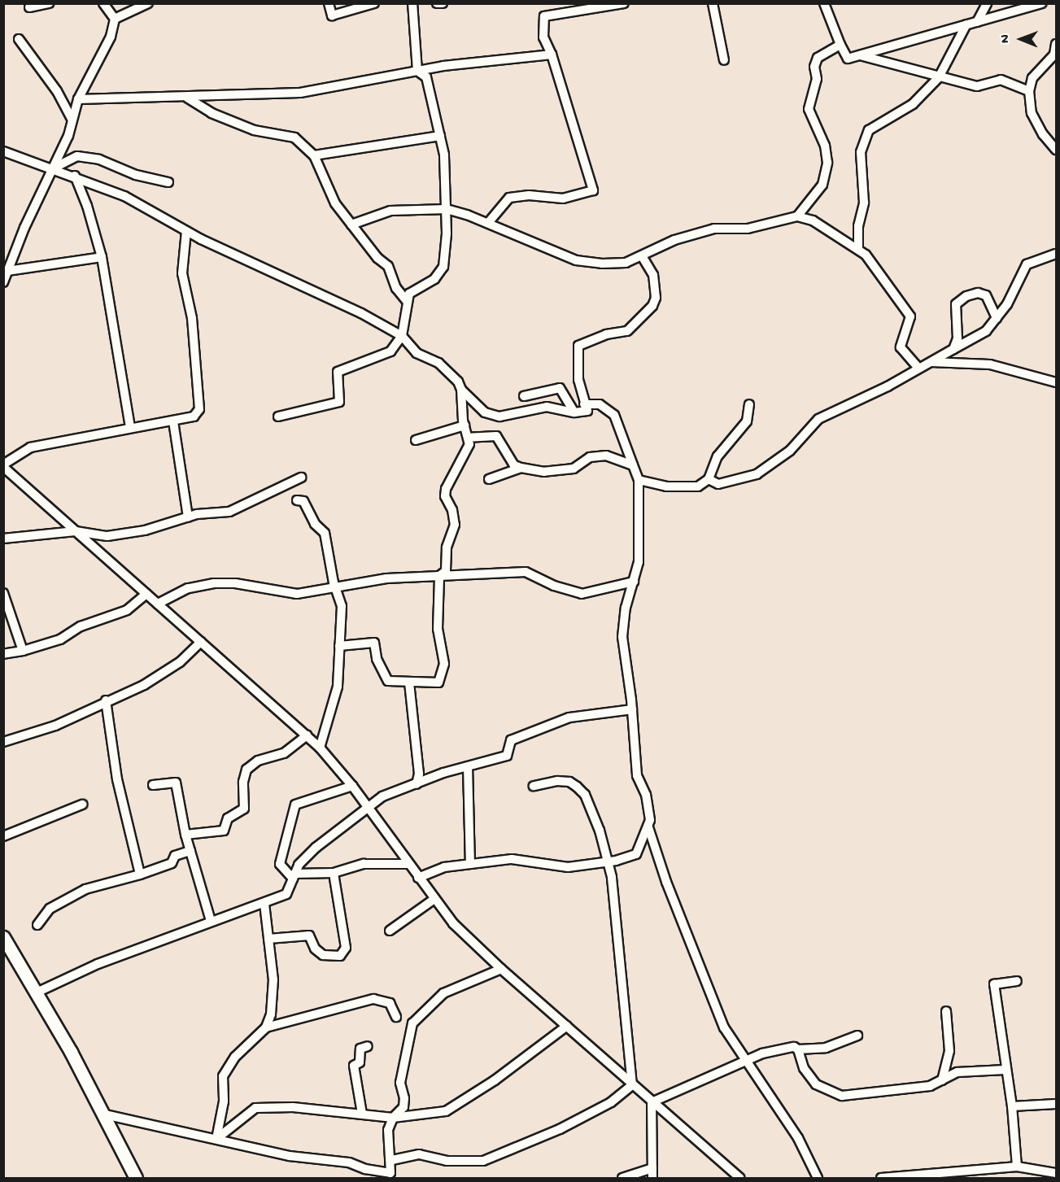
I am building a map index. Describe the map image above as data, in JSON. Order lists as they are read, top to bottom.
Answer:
{
  "north": "left"
}
